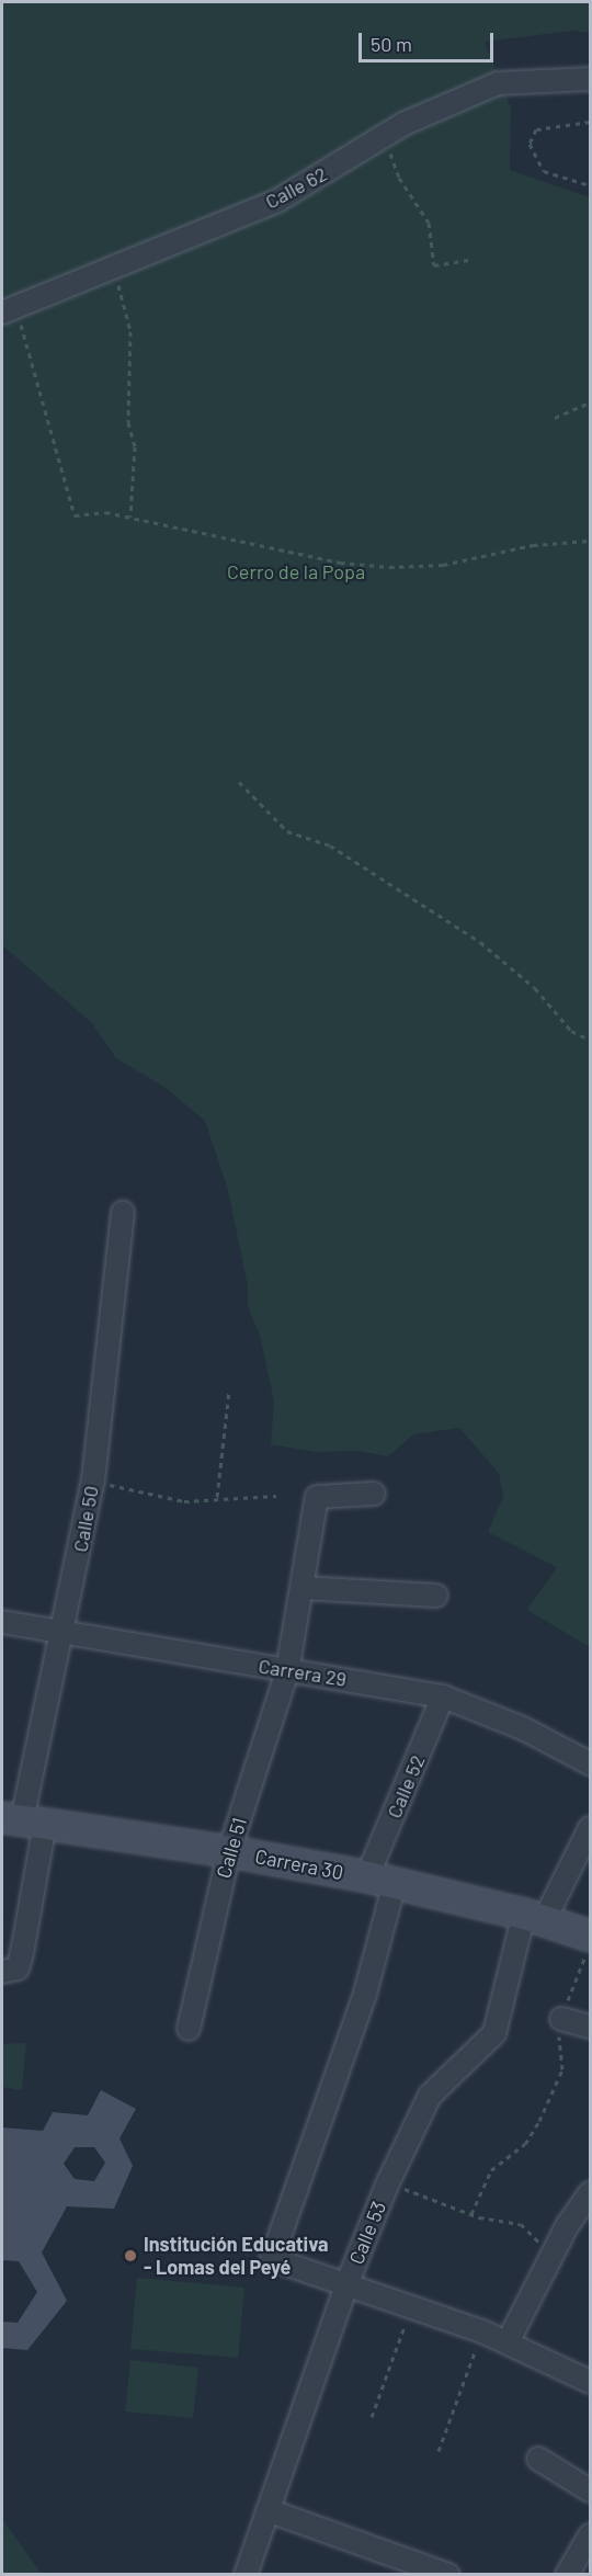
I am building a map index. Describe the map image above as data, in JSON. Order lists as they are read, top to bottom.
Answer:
{
  "streets": {
    "street": [
      "Calle 62",
      "Calle 50",
      "Carrera 29",
      "Calle 52",
      "Calle 51",
      "Carrera 30",
      "Calle 53"
    ]
  },
  "crossings": [
    ["Calle 50", "Carrera 29"],
    ["Calle 50", "Carrera 30"],
    ["Carrera 29", "Calle 52"],
    ["Carrera 29", "Calle 51"],
    ["Calle 52", "Carrera 30"],
    ["Calle 52", "Calle 53"],
    ["Calle 51", "Carrera 30"],
    ["Carrera 30", "Calle 53"]
  ],
  "parks": ["Cerro de la Popa"],
  "places": ["Institución Educativa - Lomas del Peyé"],
  "scale_bar": "50 m"
}
